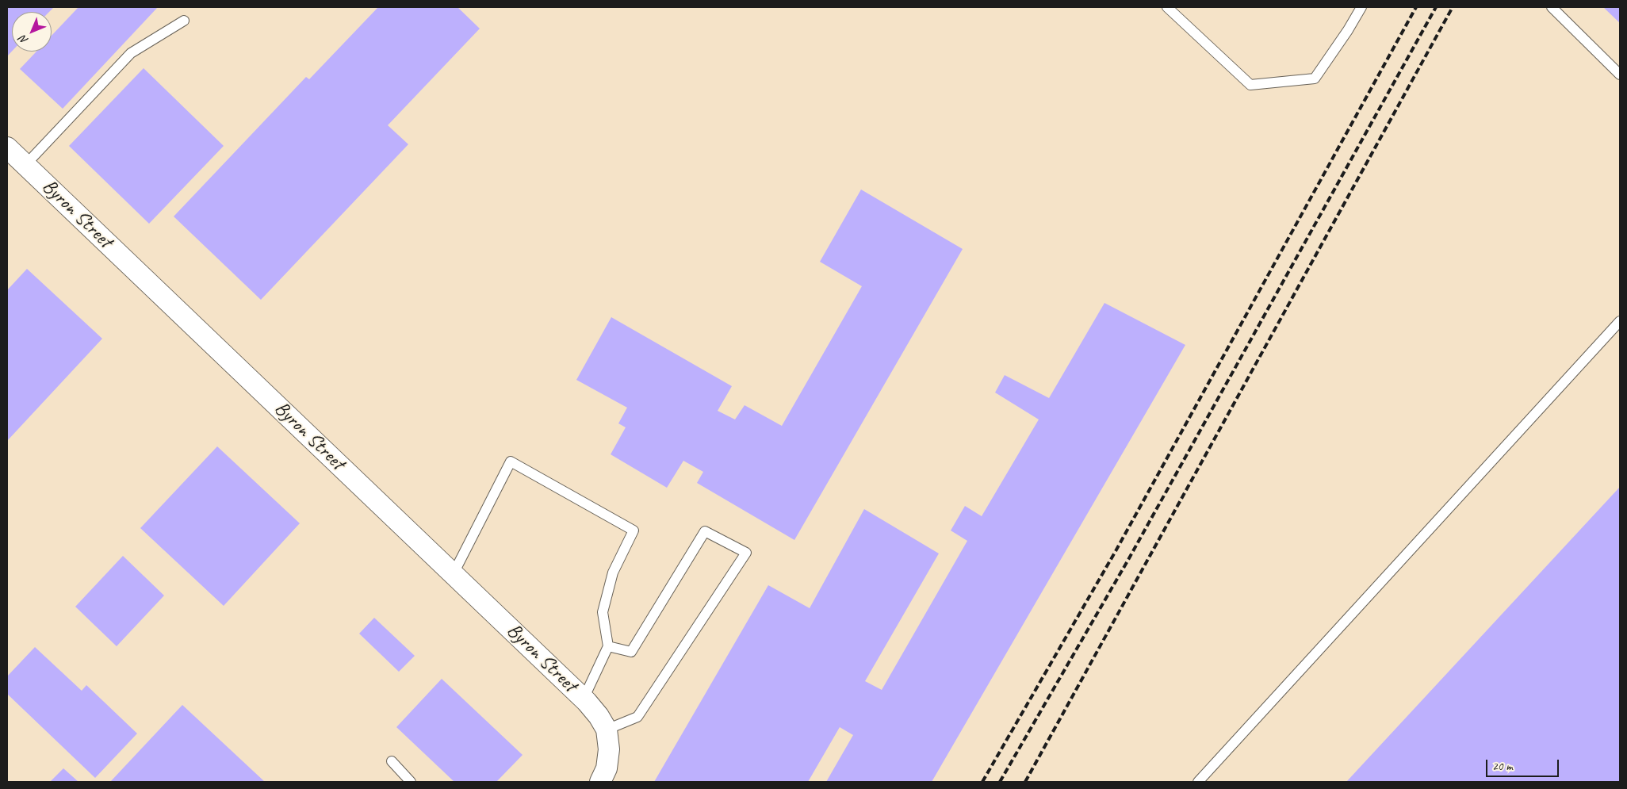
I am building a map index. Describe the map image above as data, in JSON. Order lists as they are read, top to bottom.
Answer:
{
  "streets": {
    "street": ["Byron Street"]
  },
  "scale_bar": "20 m",
  "north": "bottom left"
}
